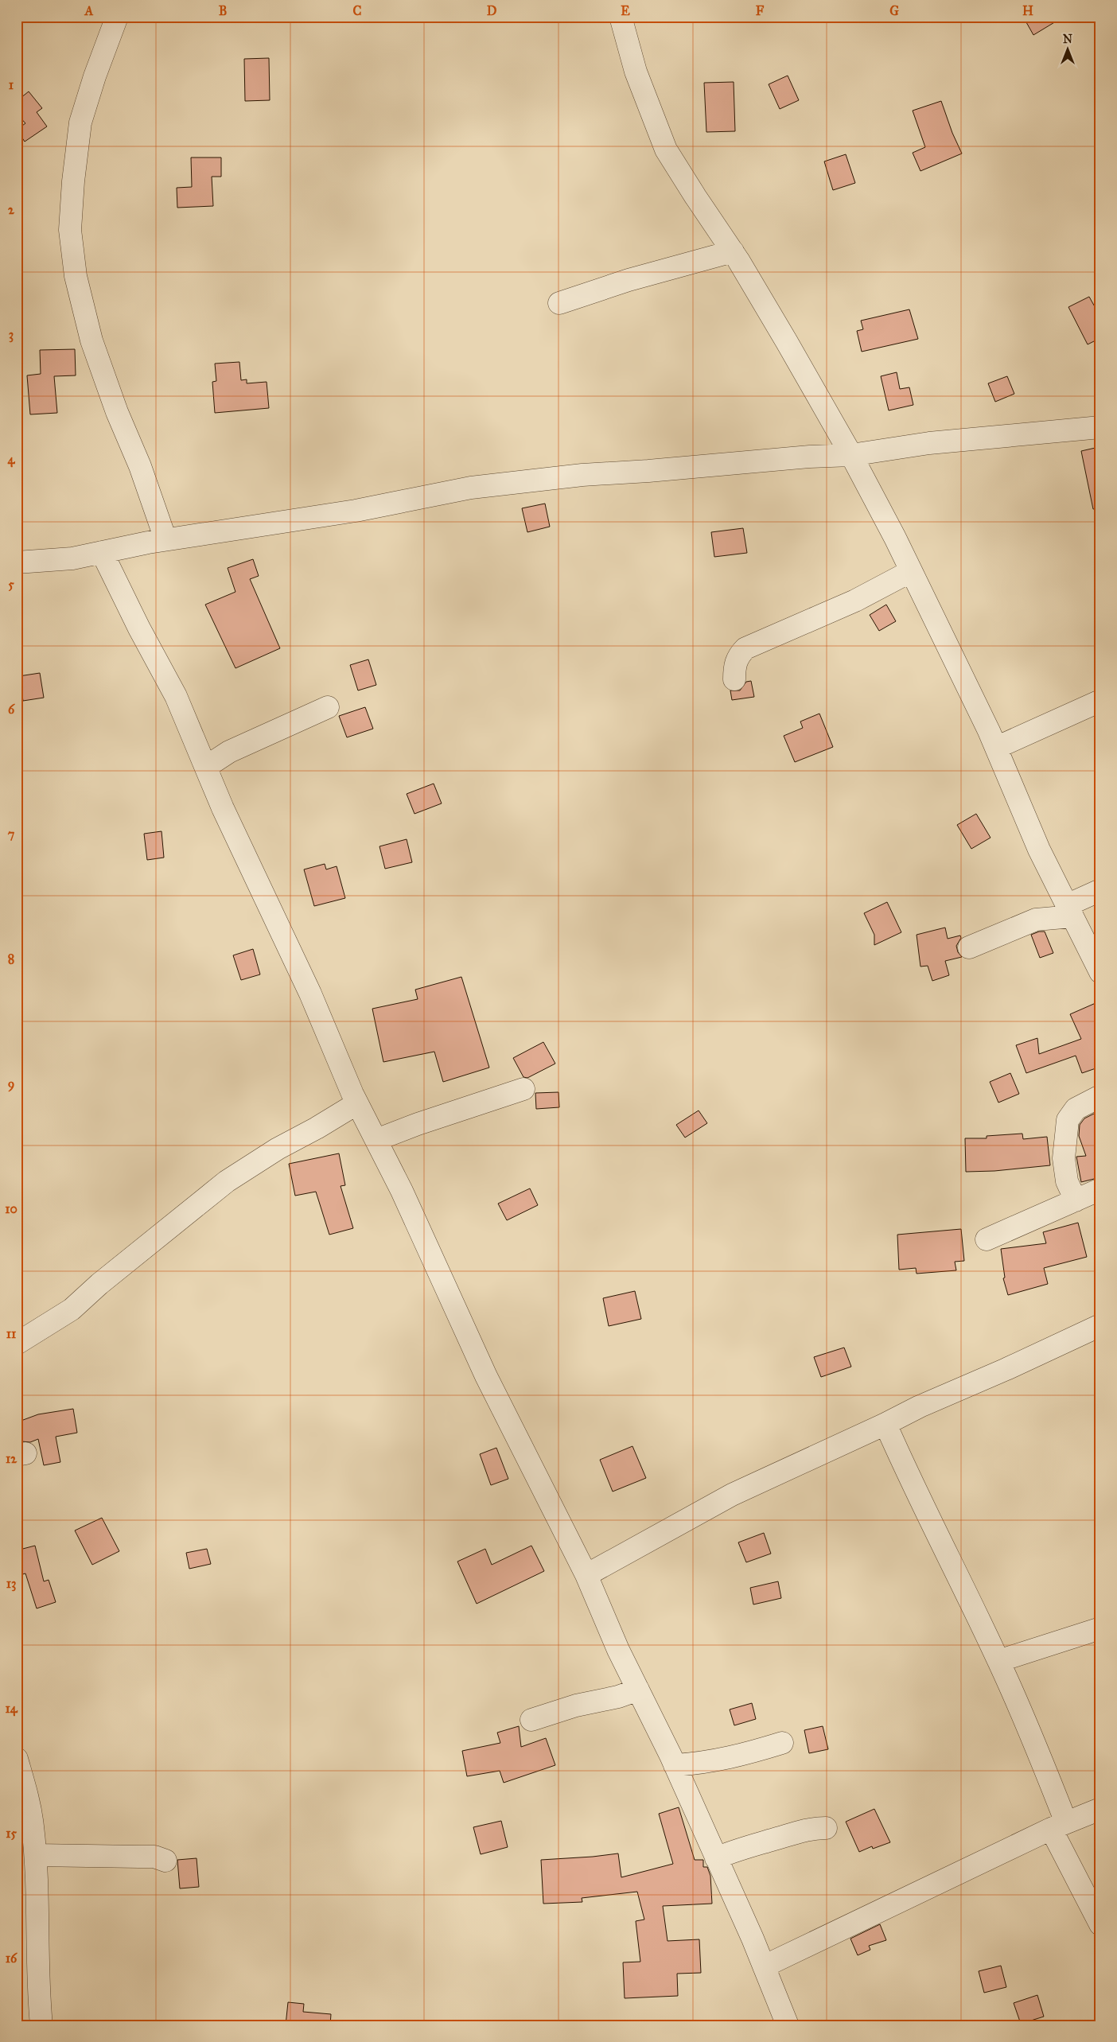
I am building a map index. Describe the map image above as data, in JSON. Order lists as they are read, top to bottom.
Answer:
{
  "north": "top",
  "grid": {
    "columns": [
      "A",
      "B",
      "C",
      "D",
      "E",
      "F",
      "G",
      "H"
    ],
    "rows": [
      "1",
      "2",
      "3",
      "4",
      "5",
      "6",
      "7",
      "8",
      "9",
      "10",
      "11",
      "12",
      "13",
      "14",
      "15",
      "16"
    ]
  }
}
